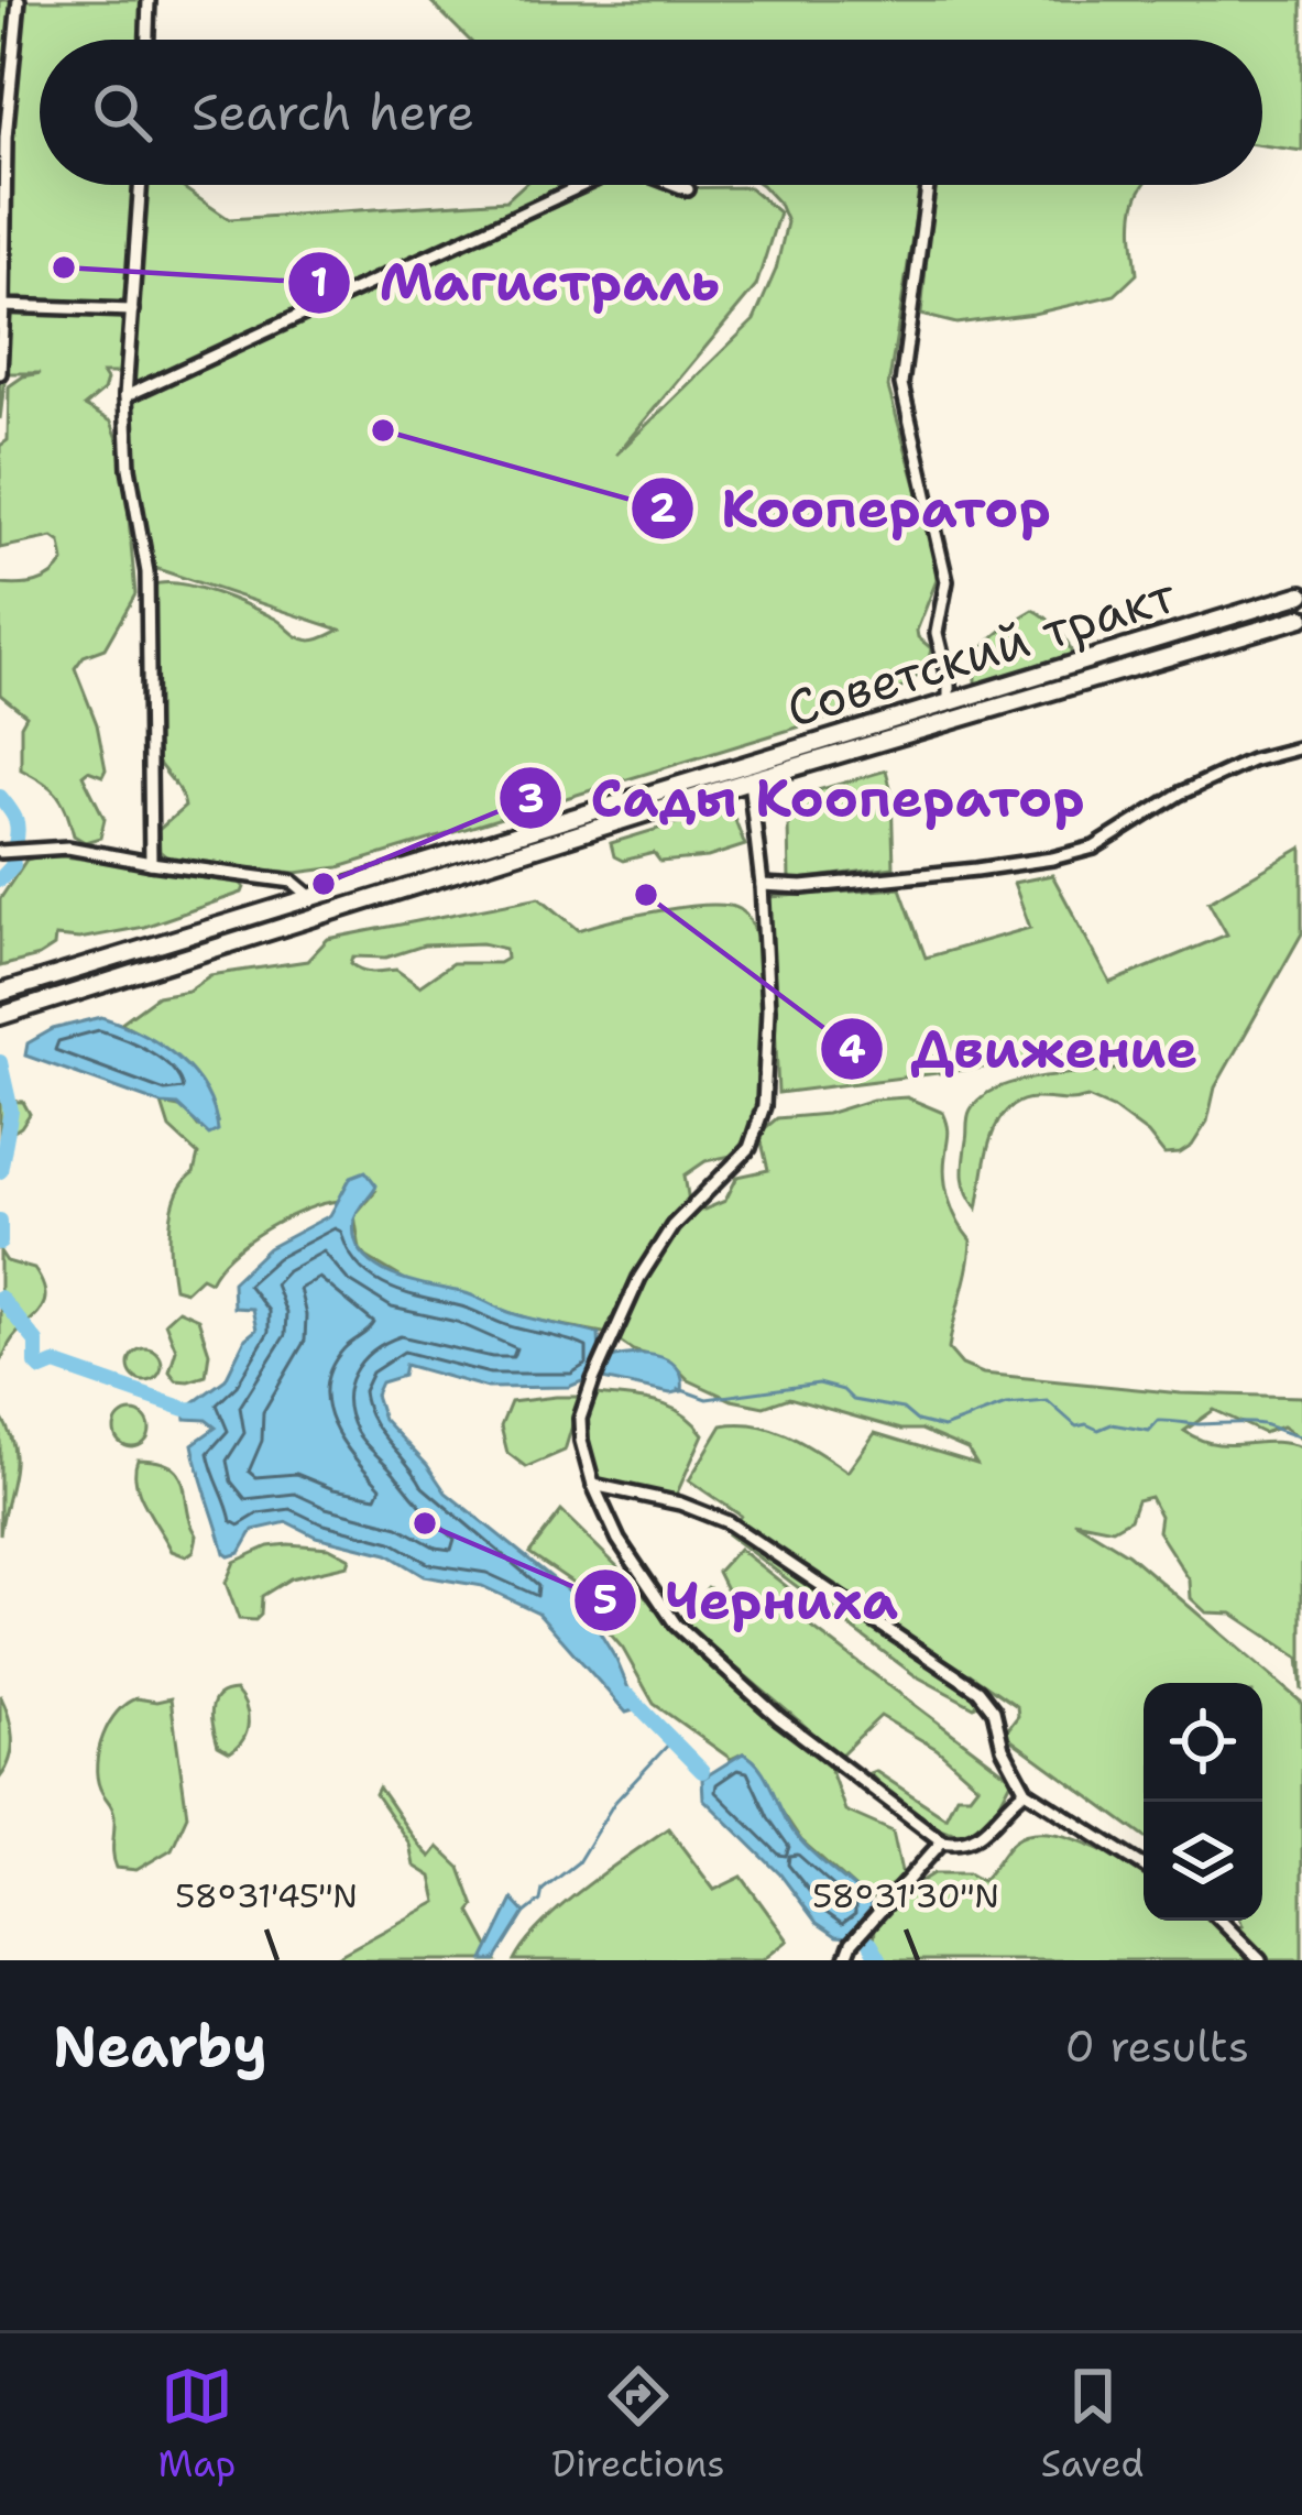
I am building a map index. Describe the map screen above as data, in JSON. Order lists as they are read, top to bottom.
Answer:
{
  "streets": {
    "highway": ["Советский тракт"]
  },
  "places": [
    "Магистраль",
    "Кооператор",
    "Сады Кооператор",
    "Движение",
    "Черниха"
  ],
  "page": {
    "search": "Search here",
    "heading": ["Nearby", "0 results"],
    "nav": ["Map", "Directions", "Saved"]
  },
  "coordinates": ["58°31'45\"N", "58°31'30\"N"]
}
